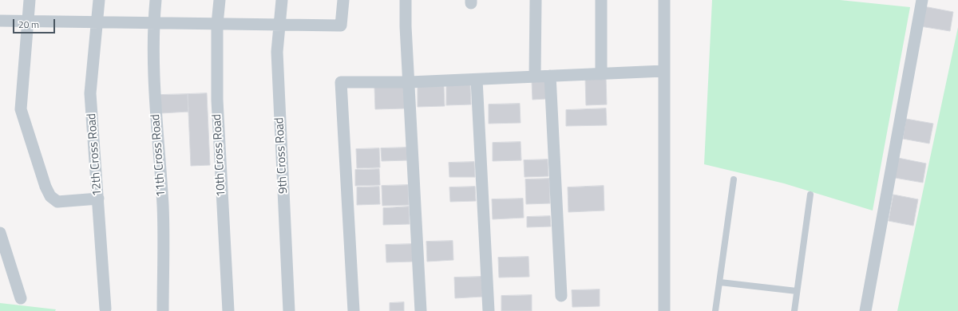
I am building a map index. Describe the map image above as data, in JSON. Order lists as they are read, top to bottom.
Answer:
{
  "streets": {
    "street": [
      "12th Cross Road",
      "11th Cross Road",
      "10th Cross Road",
      "9th Cross Road"
    ]
  },
  "scale_bar": "20 m"
}
